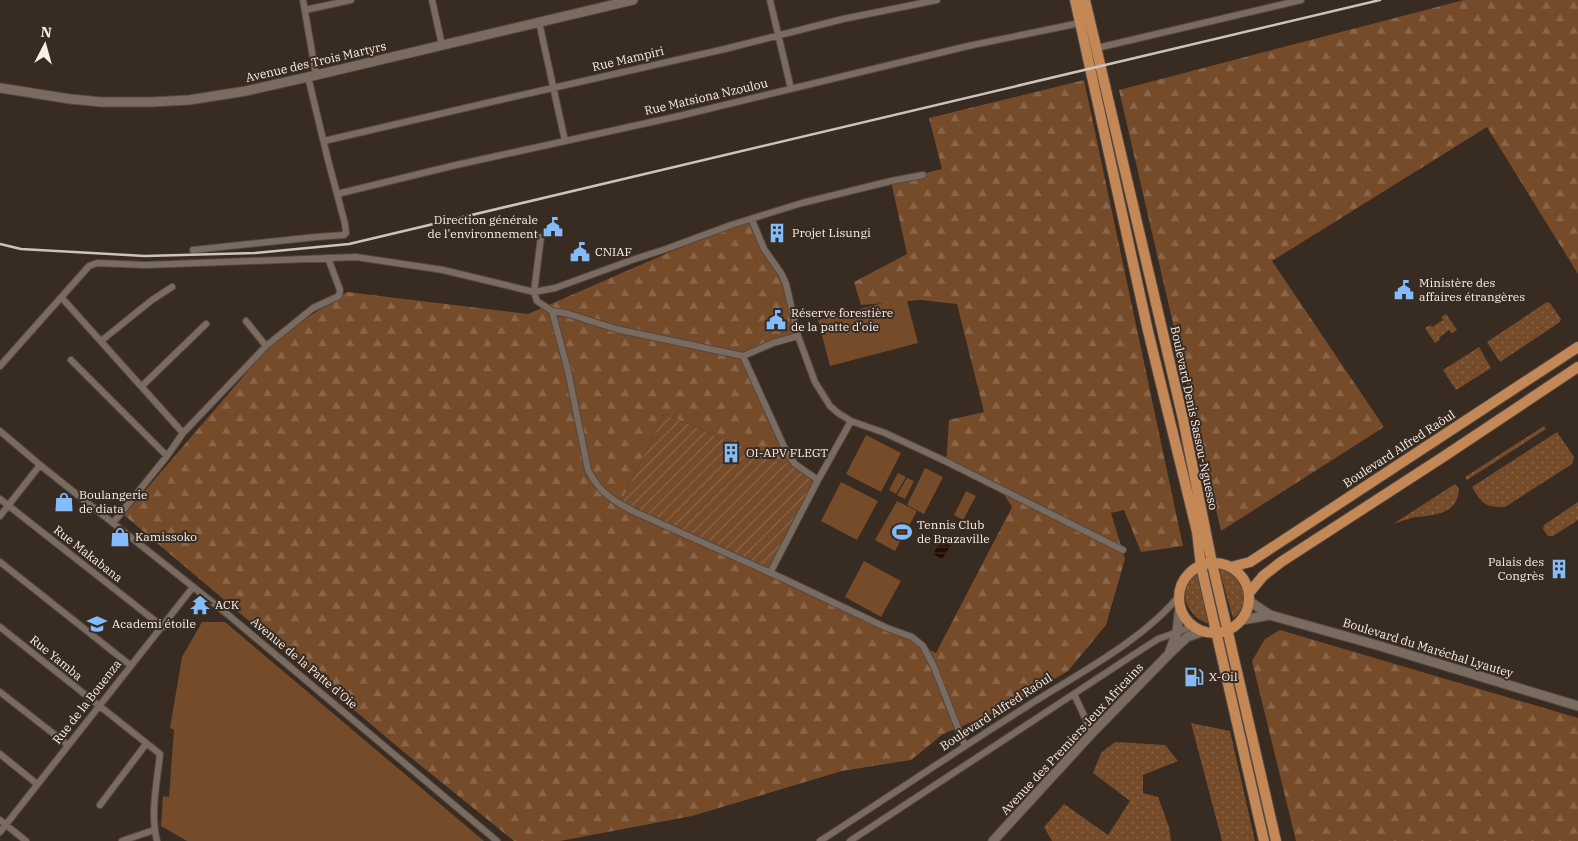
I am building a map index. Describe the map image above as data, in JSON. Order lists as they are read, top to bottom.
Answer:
{
  "streets": {
    "main road": [
      "Avenue des Trois Martyrs",
      "Boulevard Denis Sassou-Nguesso",
      "Boulevard Alfred Raôul",
      "Boulevard du Maréchal Lyautey",
      "Avenue des Premiers Jeux Africains"
    ],
    "street": [
      "Rue Mampiri",
      "Rue Matsiona Nzoulou",
      "Rue Makabana",
      "Rue Yamba",
      "Avenue de la Patte d'Oie",
      "Rue de la Bouenza"
    ]
  },
  "crossings": [
    ["Rue Matsiona Nzoulou", "Boulevard Denis Sassou-Nguesso"],
    ["Boulevard Alfred Raôul", "Avenue des Premiers Jeux Africains"],
    ["Rue Makabana", "Rue de la Bouenza"],
    ["Rue Yamba", "Rue de la Bouenza"],
    ["Avenue de la Patte d'Oie", "Rue de la Bouenza"]
  ],
  "places": {
    "public building": [
      "Direction générale de l'environnement",
      "CNIAF",
      "Ministère des affaires étrangères",
      "Réserve forestière de la patte d'oie"
    ],
    "building": ["Projet Lisungi", "OI-APV FLEGT", "Palais des Congrès"],
    "shop": ["Boulangerie de diata", "Kamissoko"],
    "sports": ["Tennis Club de Brazaville"],
    "temple": ["ACK"],
    "school or university": ["Academi étoile"],
    "fuel station": ["X-Oil"]
  },
  "north": "top"
}
